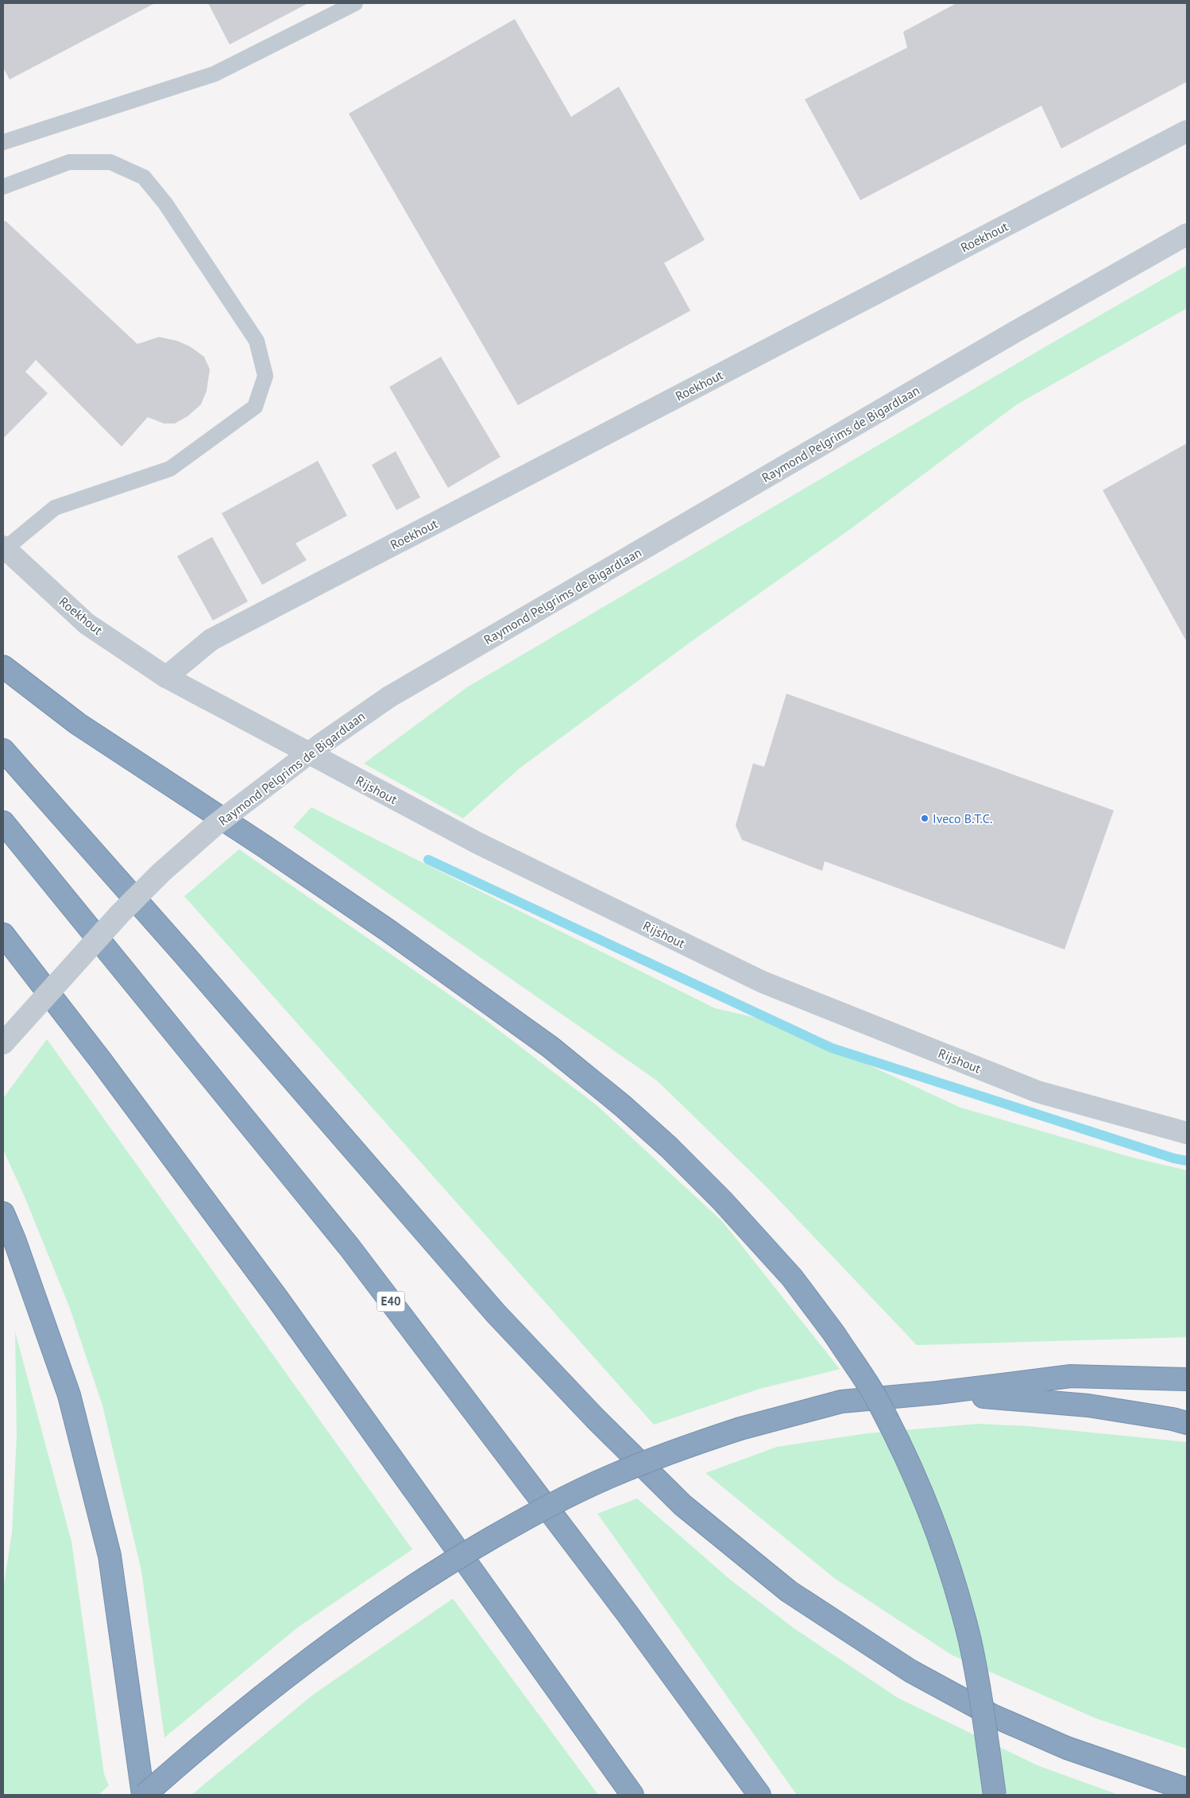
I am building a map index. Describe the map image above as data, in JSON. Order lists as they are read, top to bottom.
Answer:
{
  "streets": {
    "highway": ["E40"],
    "street": ["Roekhout", "Raymond Pelgrims de Bigardlaan", "Rijshout"]
  },
  "crossings": [
    ["Roekhout", "Rijshout"]
  ],
  "places": ["Iveco B.T.C."]
}
